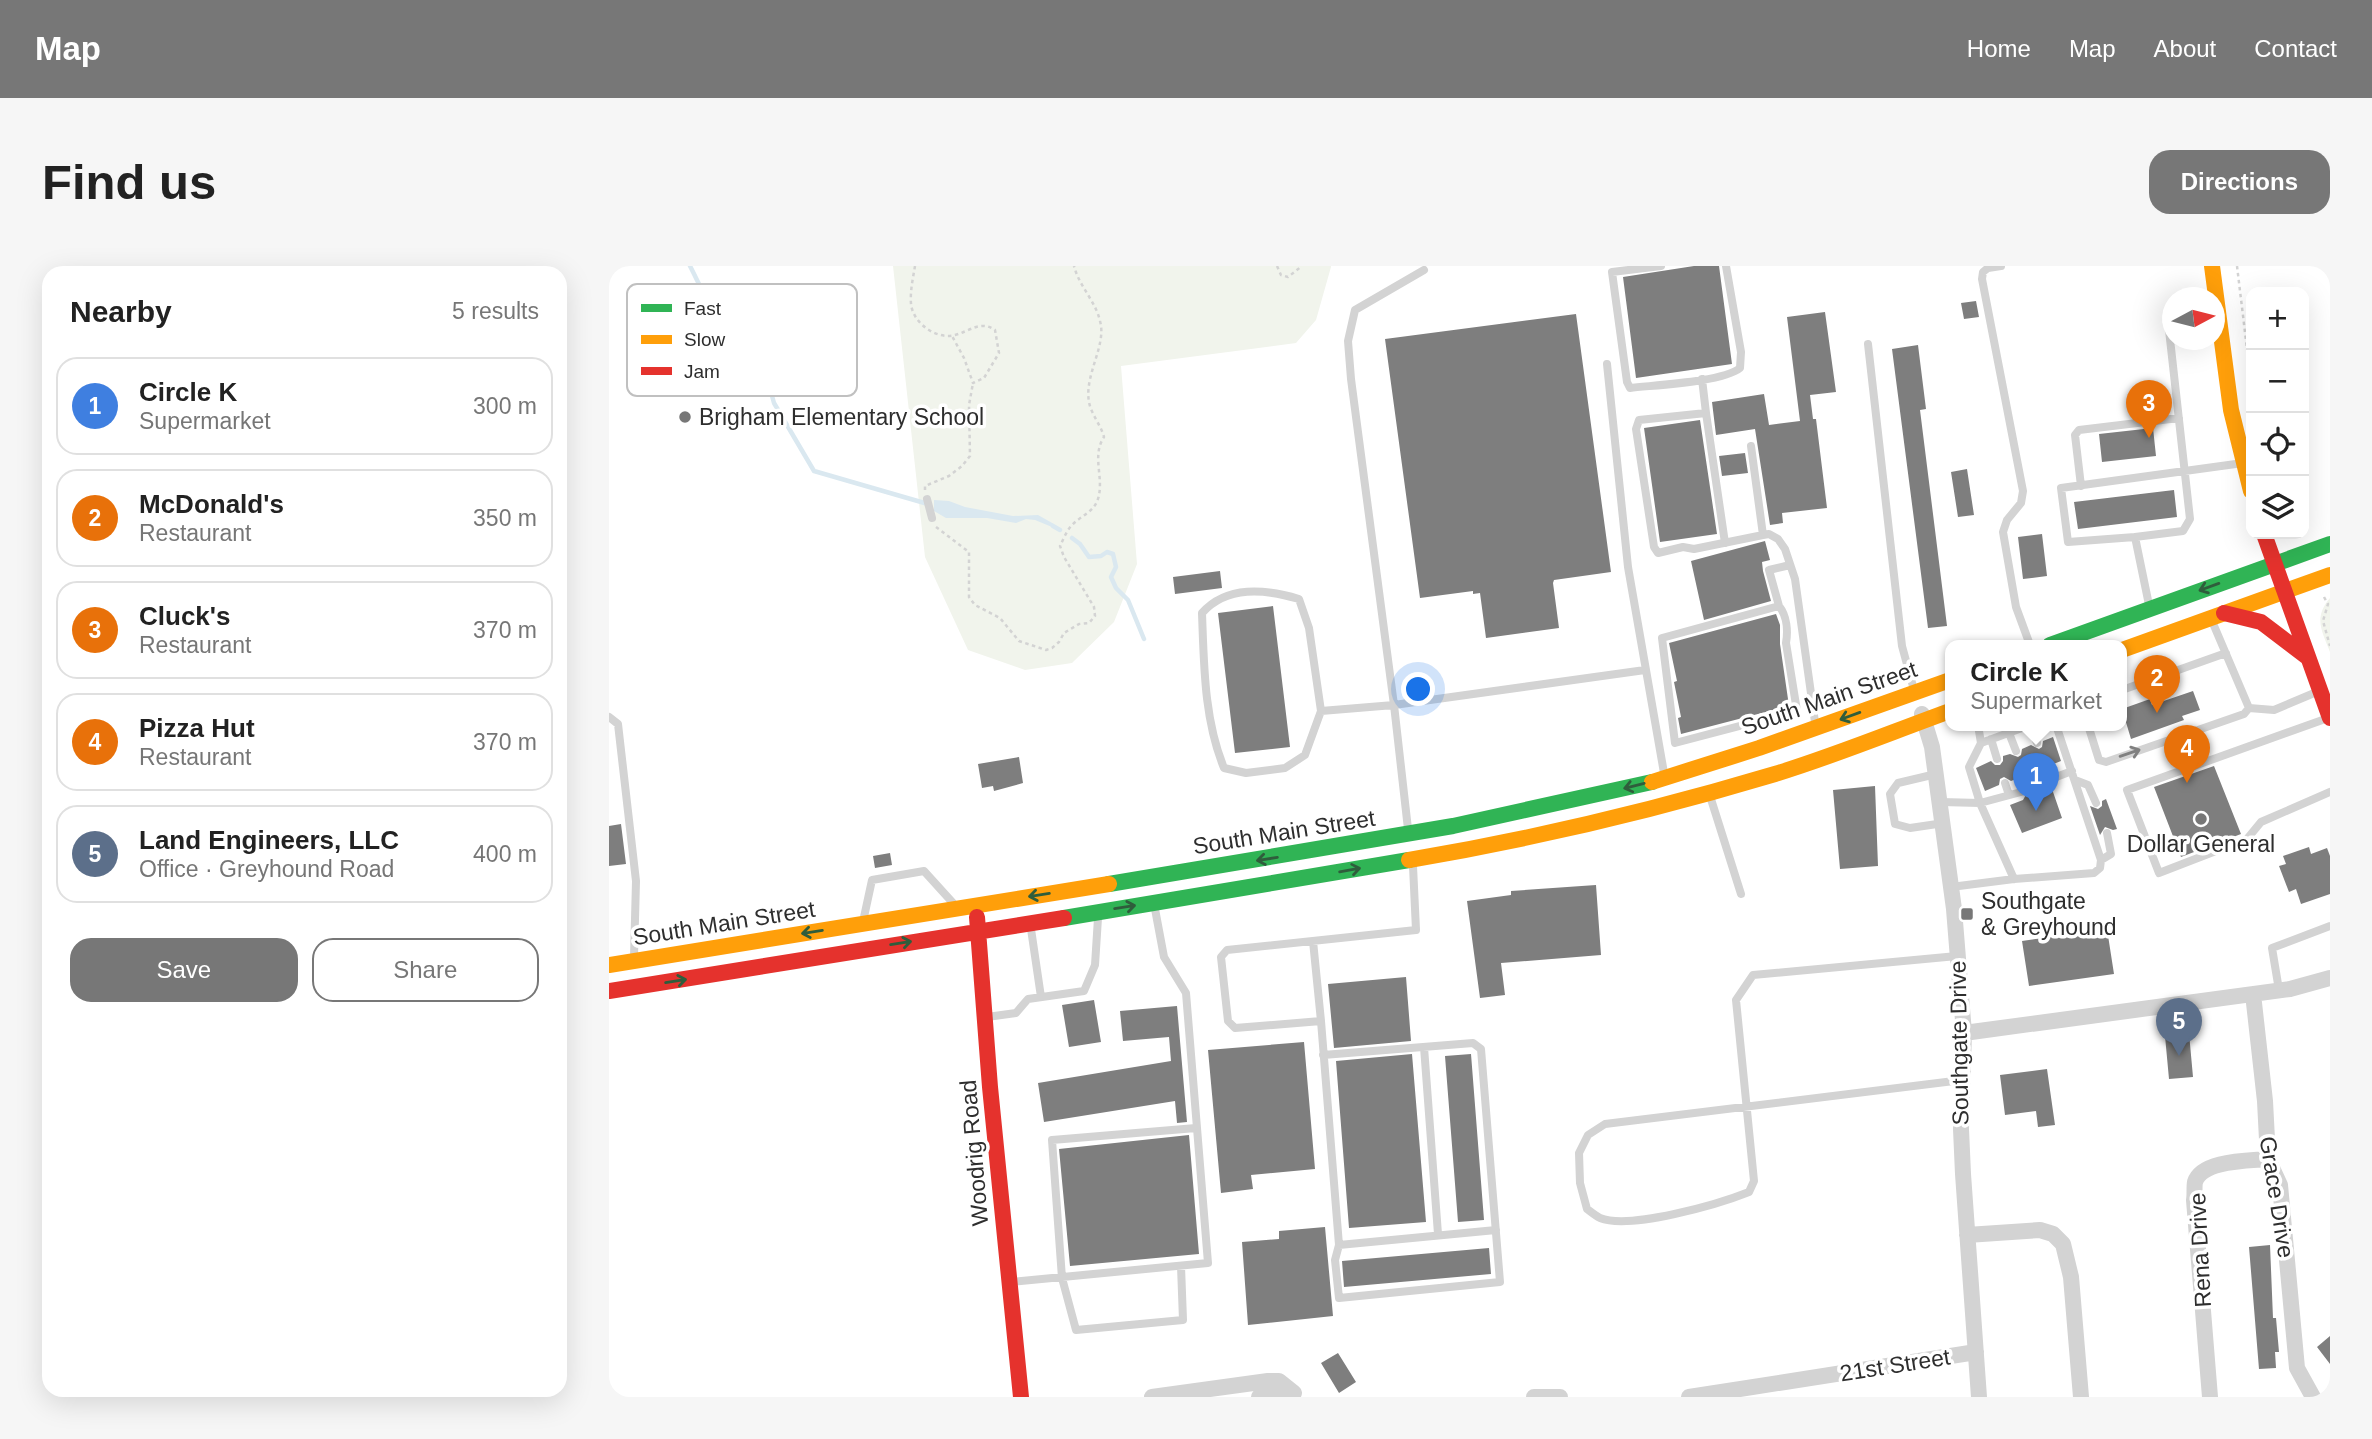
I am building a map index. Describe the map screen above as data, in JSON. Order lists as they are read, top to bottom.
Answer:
{
  "streets": {
    "main road": ["South Main Street", "Woodrig Road"],
    "street": [
      "Southgate Drive",
      "Grace Drive",
      "Rena Drive",
      "21st Street"
    ]
  },
  "crossings": [
    ["South Main Street", "Southgate Drive"],
    ["South Main Street", "Woodrig Road"],
    ["Southgate Drive", "21st Street"],
    ["Grace Drive", "Rena Drive"]
  ],
  "places": {
    "other": ["Brigham Elementary School", "Dollar General"],
    "transit": ["Southgate & Greyhound"]
  },
  "legend": ["Fast", "Slow", "Jam"],
  "north": "right",
  "page": {
    "header": "Map",
    "nav": [
      "Home",
      "Map",
      "About",
      "Contact"
    ],
    "buttons": [
      "Directions",
      ["Save", "Share"]
    ],
    "title": "Find us",
    "heading": ["Nearby", "5 results"],
    "map_buttons": ["+", "−"],
    "list": [
      {
        "mark": "1",
        "name": "Circle K",
        "note": "Supermarket",
        "value": "300 m"
      },
      {
        "mark": "2",
        "name": "McDonald's",
        "note": "Restaurant",
        "value": "350 m"
      },
      {
        "mark": "3",
        "name": "Cluck's",
        "note": "Restaurant",
        "value": "370 m"
      },
      {
        "mark": "4",
        "name": "Pizza Hut",
        "note": "Restaurant",
        "value": "370 m"
      },
      {
        "mark": "5",
        "name": "Land Engineers, LLC",
        "note": "Office · Greyhound Road",
        "value": "400 m"
      }
    ],
    "pins": [
      "3",
      "2",
      "4",
      "1",
      "5"
    ],
    "popup": ["Circle K", "Supermarket"]
  }
}
